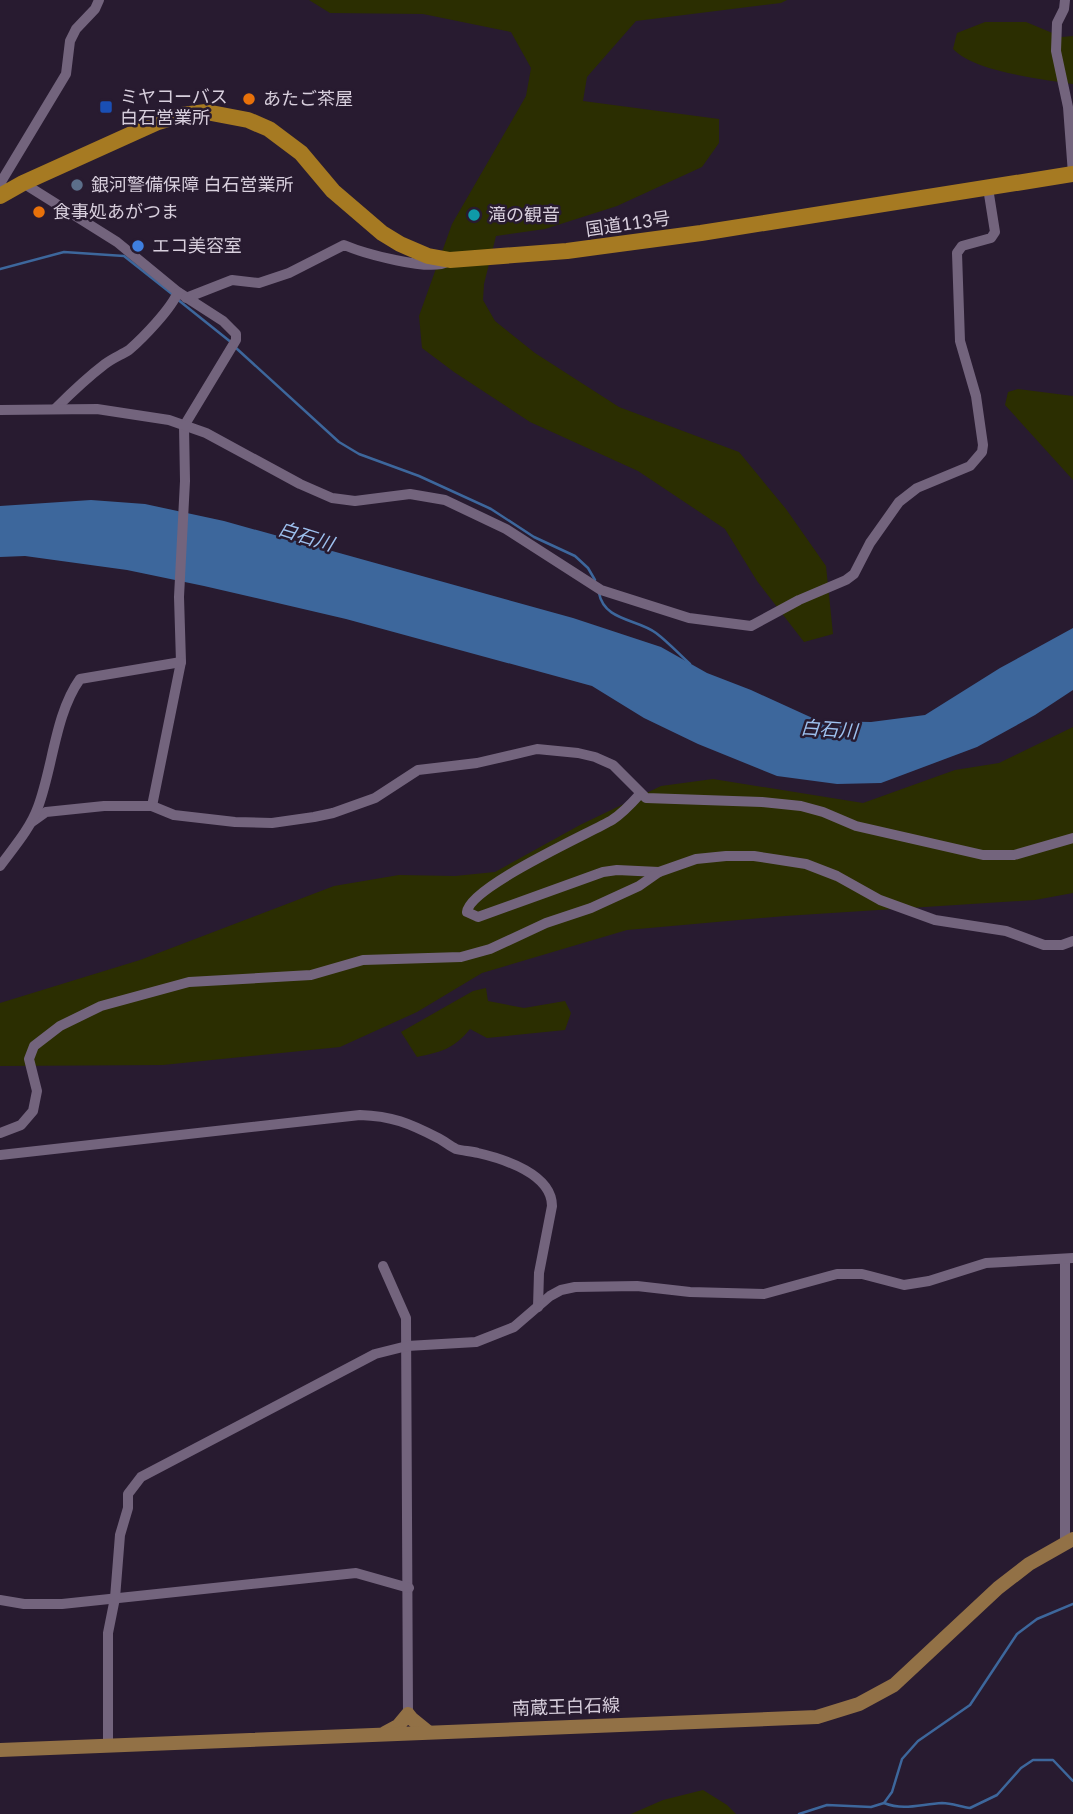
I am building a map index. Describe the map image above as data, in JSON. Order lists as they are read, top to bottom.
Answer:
{
  "streets": {
    "highway": ["国道113号"],
    "main road": ["南蔵王白石線"]
  },
  "water": ["白石川"],
  "places": {
    "other": [
      "あたご茶屋",
      "銀河警備保障 白石営業所",
      "食事処あがつま",
      "滝の観音",
      "エコ美容室"
    ],
    "transit": ["ミヤコーバス 白石営業所"]
  }
}
